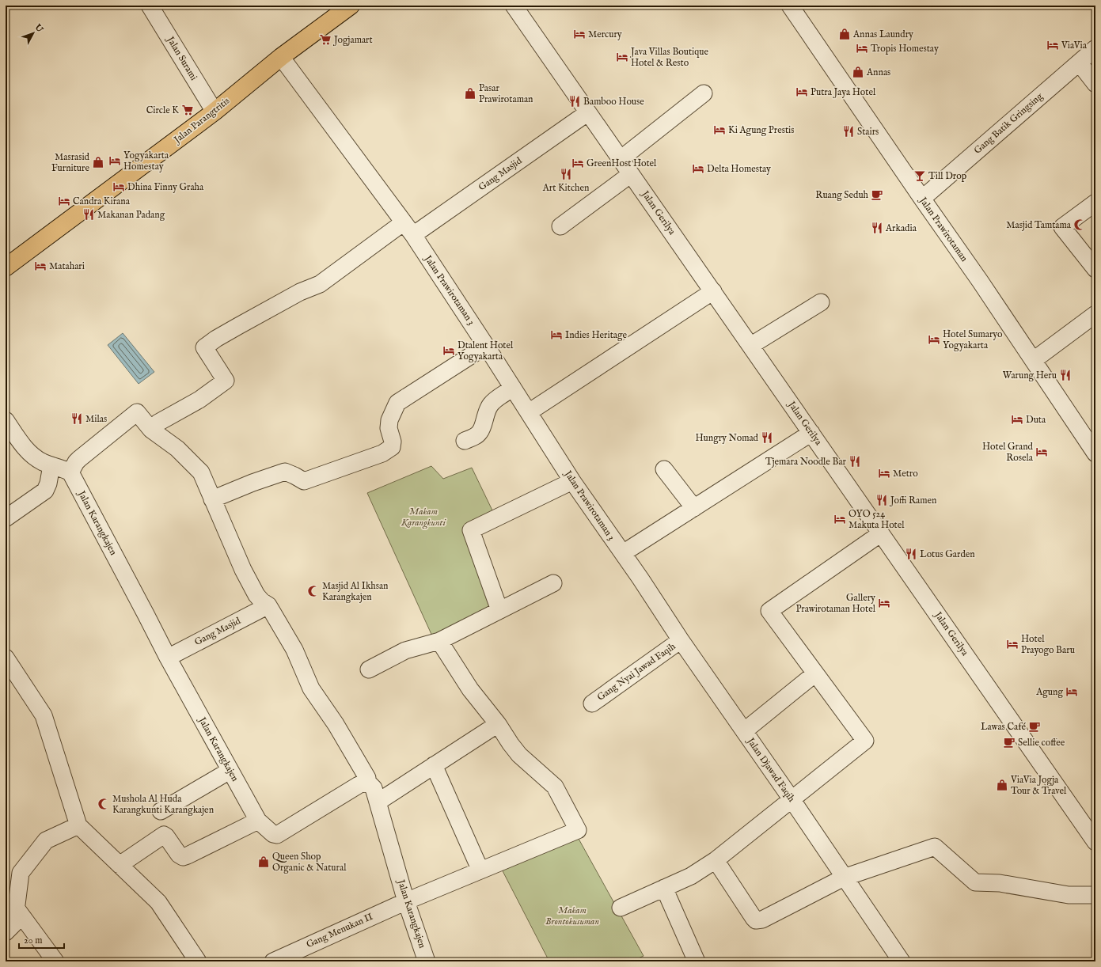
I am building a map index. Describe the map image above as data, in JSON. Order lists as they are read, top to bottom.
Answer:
{
  "streets": {
    "main road": ["Jalan Parangtritis"],
    "street": [
      "Jalan Surami",
      "Gang Batik Gringsing",
      "Gang Masjid",
      "Jalan Gerilya",
      "Jalan Prawirotaman",
      "Jalan Prawirotaman 3",
      "Jalan Karangkajen",
      "Gang Nyai Jawad Faqih",
      "Jalan Djawad Faqih",
      "Gang Menukan II"
    ]
  },
  "crossings": [
    ["Jalan Surami", "Jalan Parangtritis"],
    ["Jalan Parangtritis", "Jalan Prawirotaman 3"],
    ["Gang Batik Gringsing", "Jalan Prawirotaman"],
    ["Gang Masjid", "Jalan Gerilya"],
    ["Gang Masjid", "Jalan Prawirotaman 3"],
    ["Gang Masjid", "Jalan Karangkajen"],
    ["Jalan Prawirotaman 3", "Jalan Djawad Faqih"],
    ["Jalan Karangkajen", "Gang Menukan II"],
    ["Gang Nyai Jawad Faqih", "Jalan Djawad Faqih"]
  ],
  "parks": ["Makam Karangkunti", "Makam Brontokusuman"],
  "places": {
    "hotel": [
      "Mercury",
      "ViaVia",
      "Tropis Homestay",
      "Java Villas Boutique Hotel & Resto",
      "Putra Jaya Hotel",
      "Ki Agung Prestis",
      "Yogyakarta Homestay",
      "GreenHost Hotel",
      "Delta Homestay",
      "Dhina Finny Graha",
      "Candra Kirana",
      "Matahari",
      "Indies Heritage",
      "Hotel Sumaryo Yogyakarta",
      "Dtalent Hotel Yogyakarta",
      "Duta",
      "Hotel Grand Rosela",
      "Metro",
      "OYO 524 Makuta Hotel",
      "Gallery Prawirotaman Hotel",
      "Hotel Prayogo Baru",
      "Agung"
    ],
    "shop": [
      "Annas Laundry",
      "Annas",
      "Pasar Prawirotaman",
      "Masrasid Furniture",
      "ViaVia Jogja Tour & Travel",
      "Queen Shop Organic & Natural"
    ],
    "supermarket": ["Jogjamart", "Circle K"],
    "restaurant": [
      "Bamboo House",
      "Stairs",
      "Art Kitchen",
      "Makanan Padang",
      "Arkadia",
      "Warung Heru",
      "Milas",
      "Hungry Nomad",
      "Tjemara Noodle Bar",
      "Joffi Ramen",
      "Lotus Garden"
    ],
    "bar": ["Till Drop"],
    "cafe": ["Ruang Seduh", "Lawas Café", "Sellie coffee"],
    "mosque": ["Masjid Tamtama", "Masjid Al Ikhsan Karangkajen", "Mushola Al Huda Karangkunti Karangkajen"]
  },
  "scale_bar": "20 m",
  "north": "top right"
}
